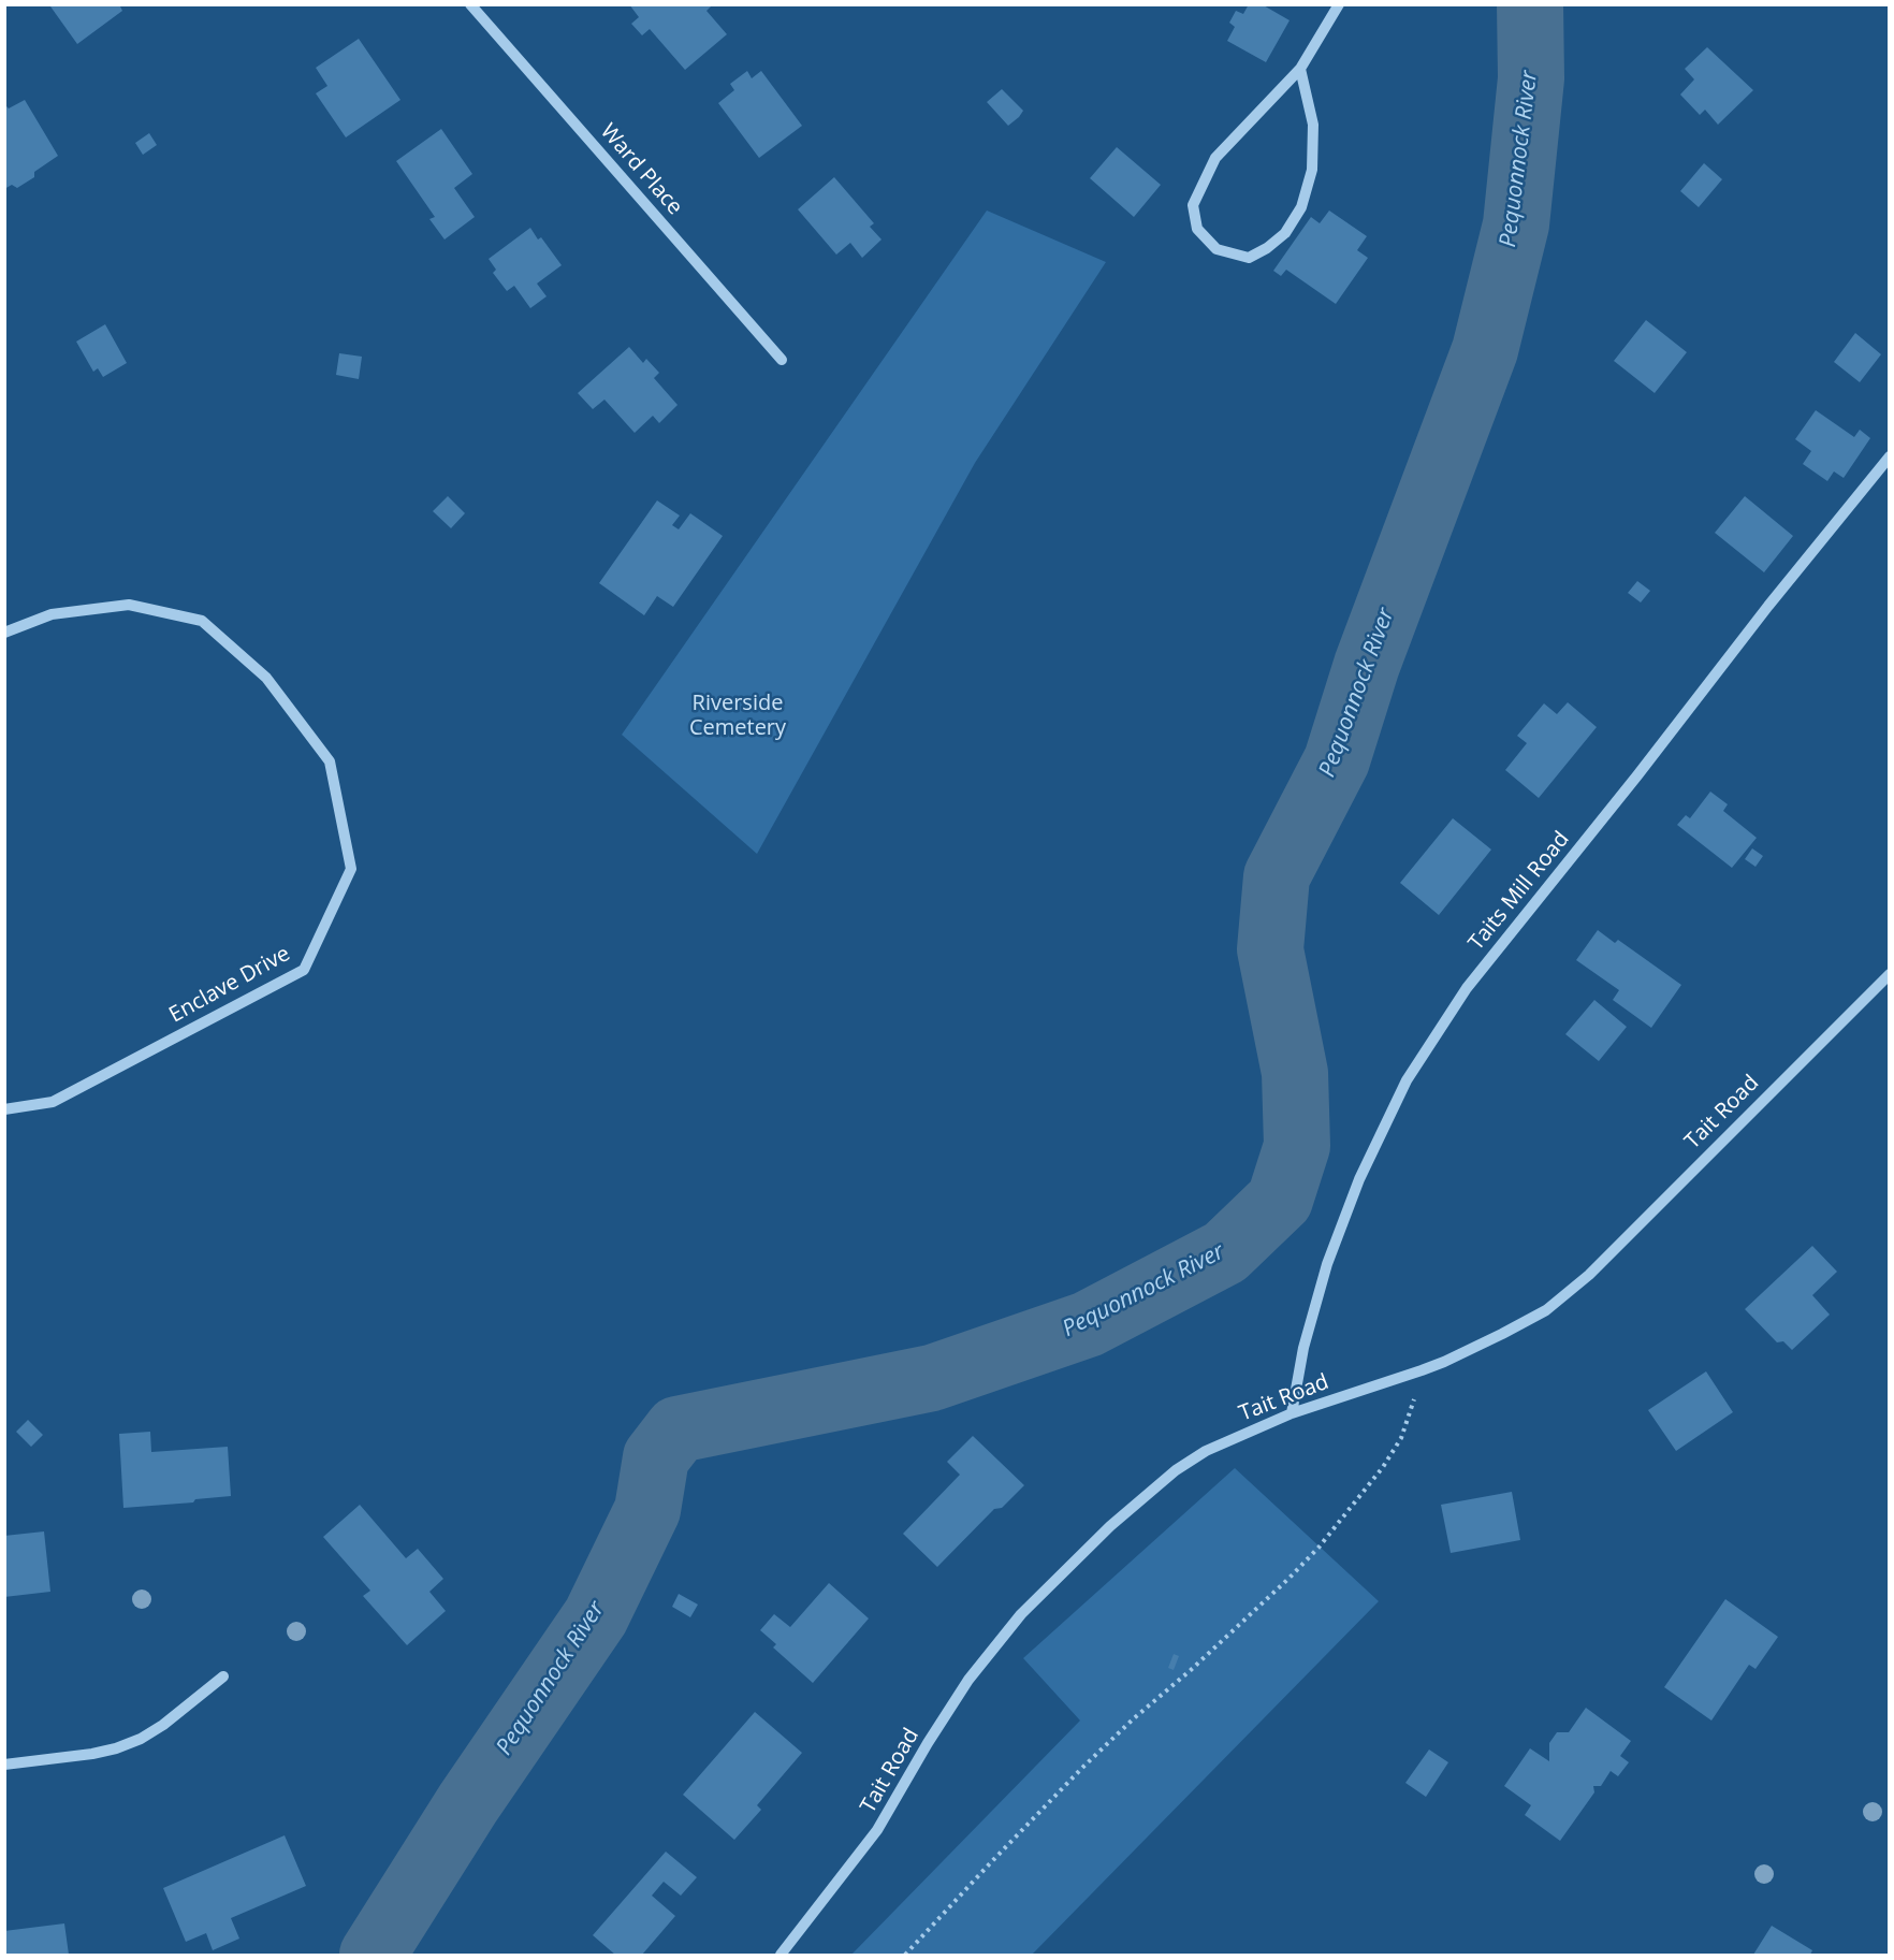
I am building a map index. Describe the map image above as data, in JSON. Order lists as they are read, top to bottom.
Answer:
{
  "streets": {
    "street": [
      "Ward Place",
      "Taits Mill Road",
      "Enclave Drive",
      "Tait Road"
    ]
  },
  "crossings": [
    ["Taits Mill Road", "Tait Road"]
  ],
  "water": ["Pequonnock River"],
  "parks": ["Riverside Cemetery"]
}
